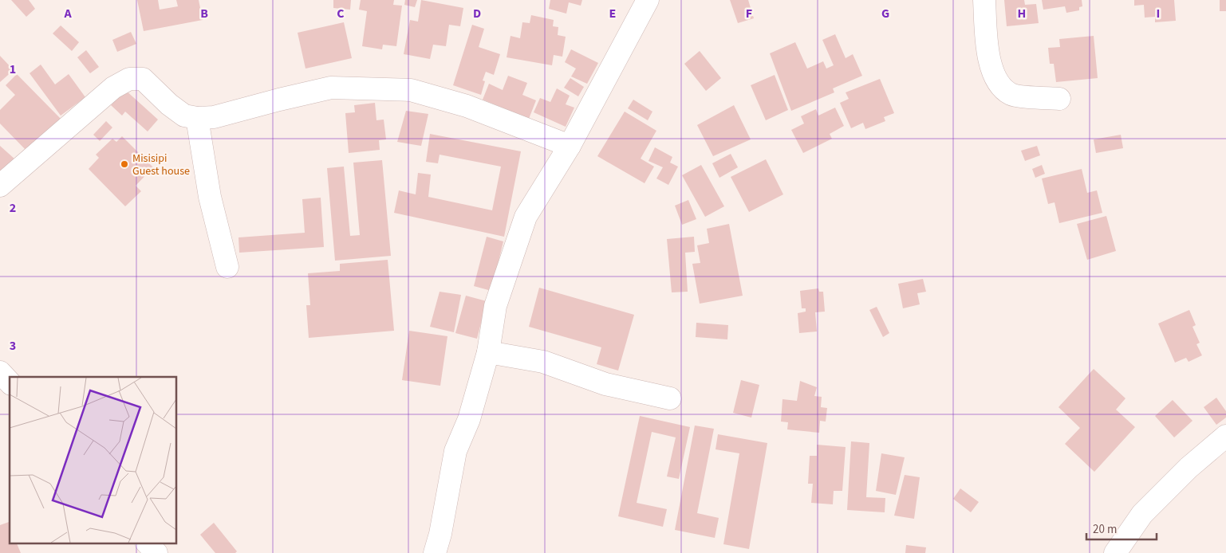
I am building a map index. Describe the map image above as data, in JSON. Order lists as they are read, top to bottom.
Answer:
{
  "places": ["Misisipi Guest house"],
  "scale_bar": "20 m",
  "grid": {
    "columns": [
      "A",
      "B",
      "C",
      "D",
      "E",
      "F",
      "G",
      "H",
      "I"
    ],
    "rows": ["1", "2", "3"]
  }
}
